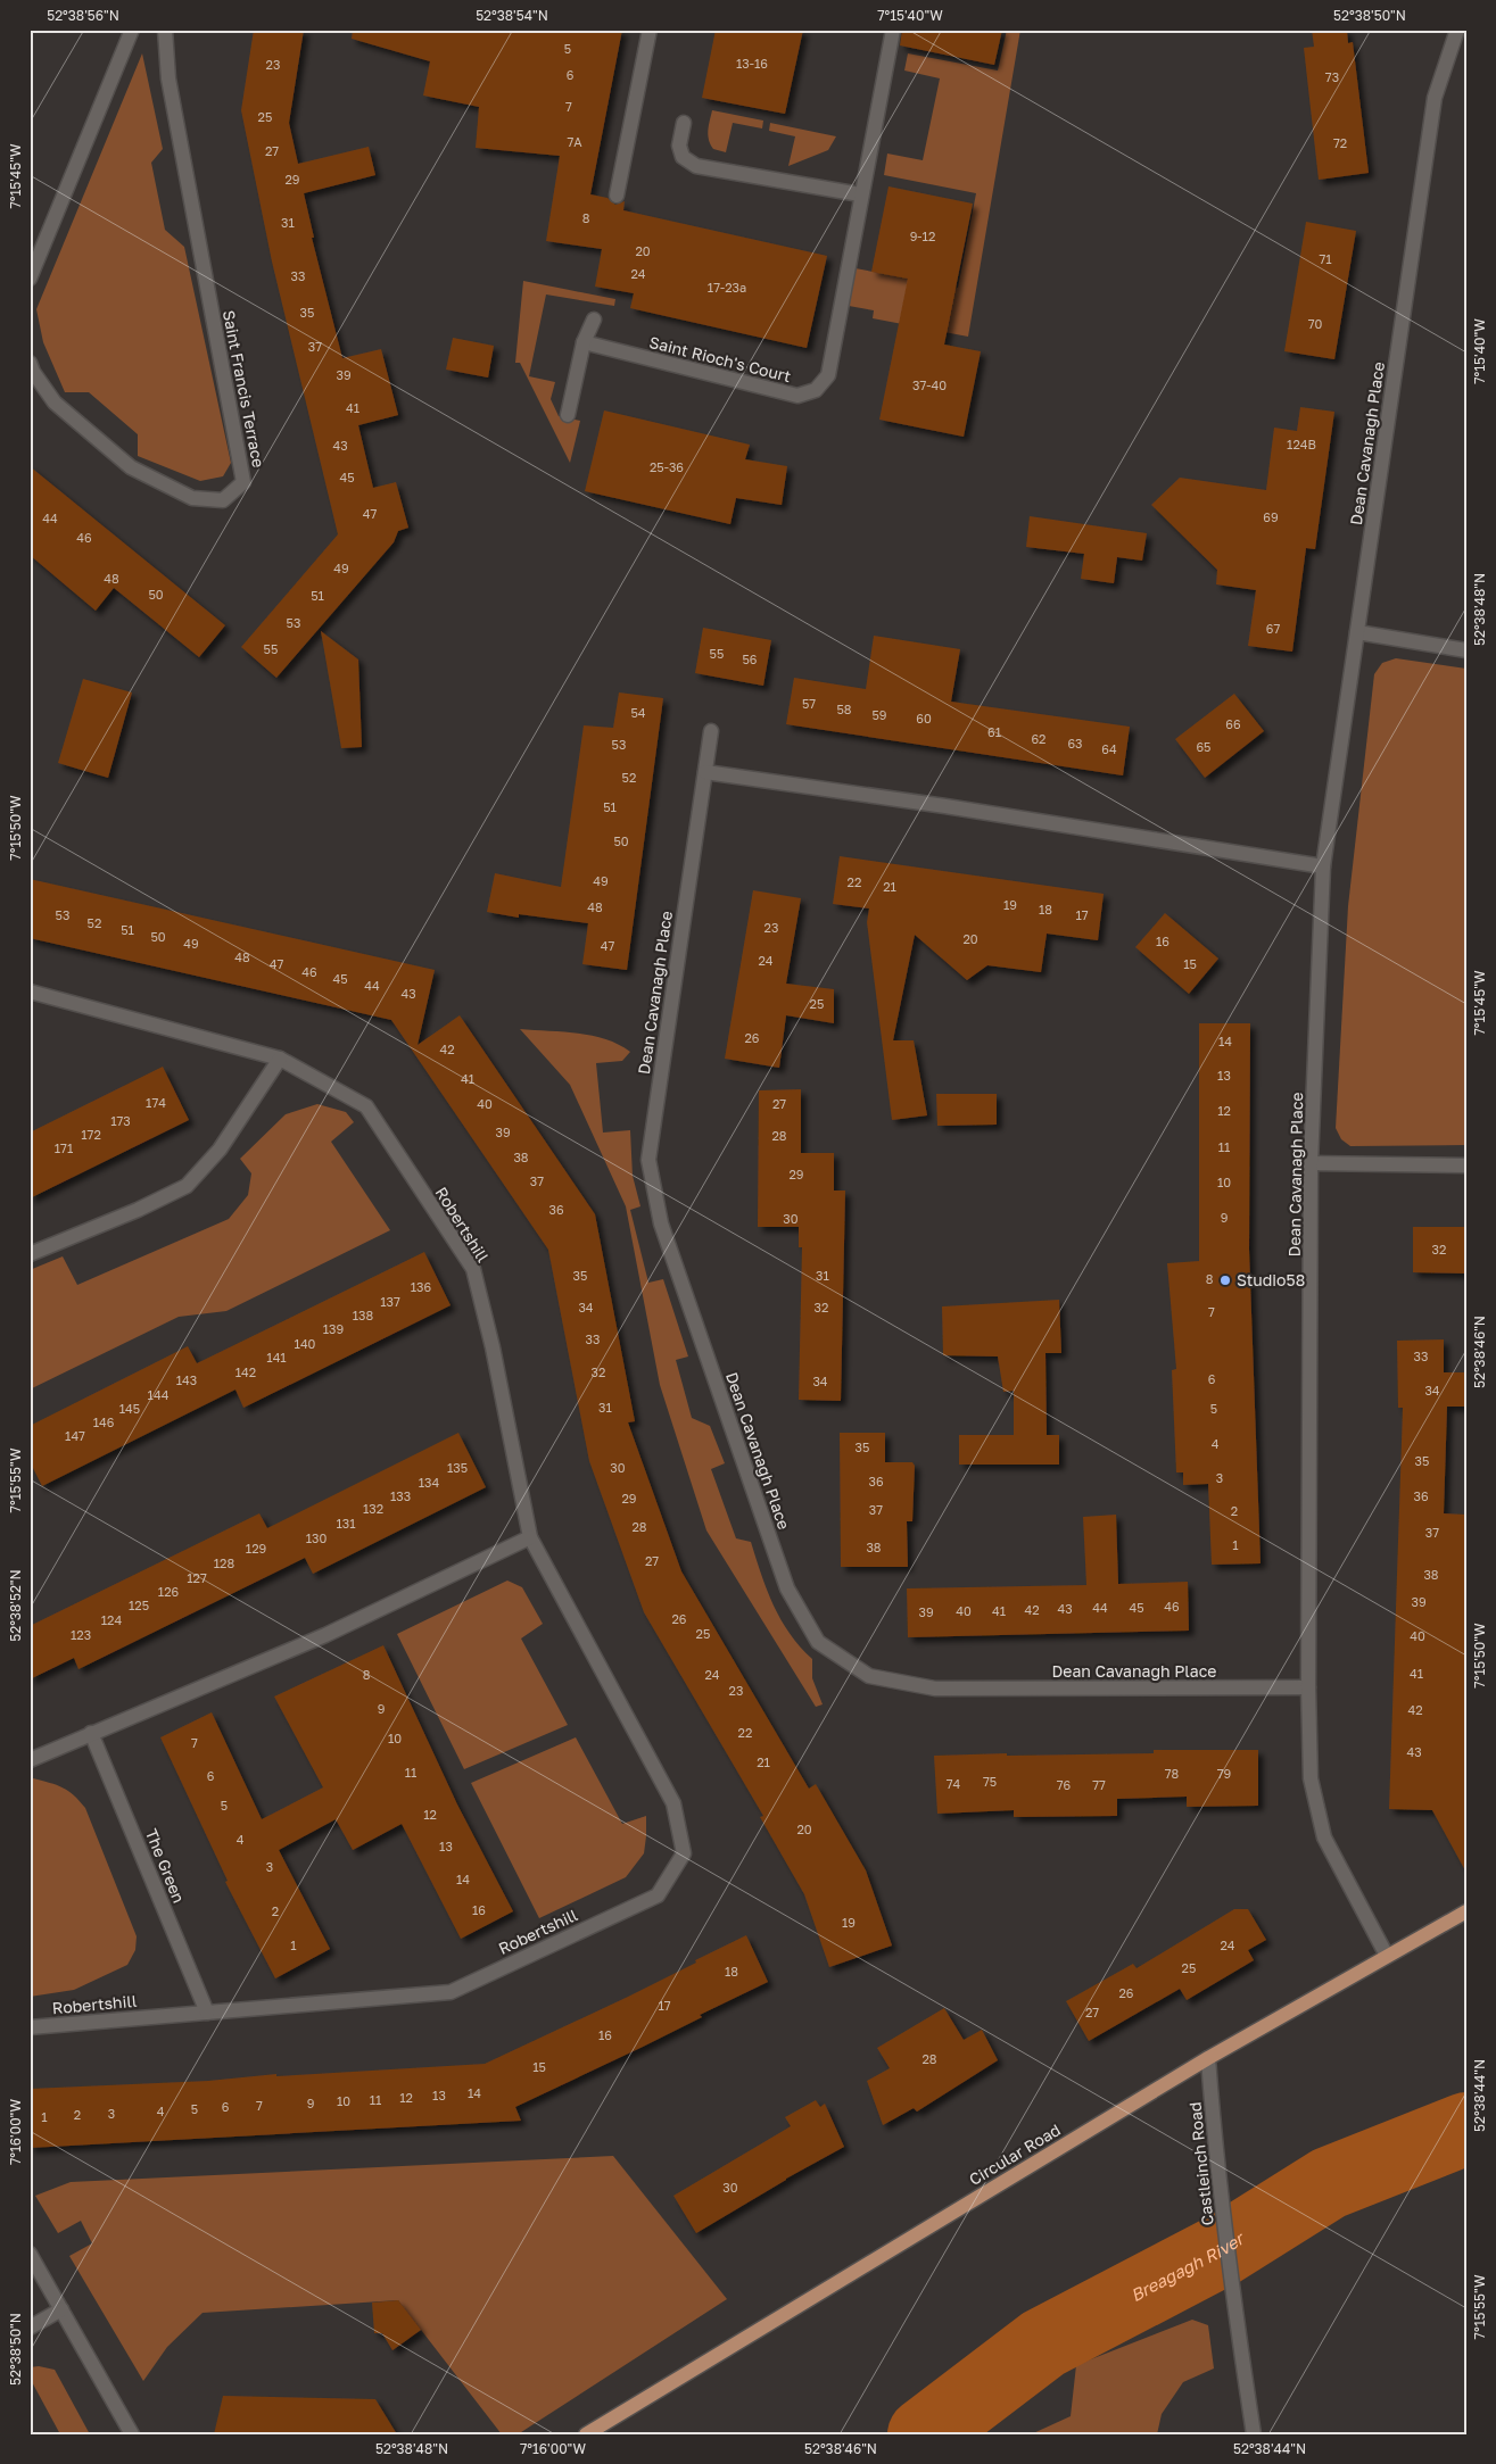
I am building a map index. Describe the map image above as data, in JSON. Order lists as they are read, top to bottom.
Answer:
{
  "streets": {
    "main road": ["Circular Road"],
    "street": [
      "Saint Rioch's Court",
      "Saint Francis Terrace",
      "Dean Cavanagh Place",
      "Robertshill",
      "The Green",
      "Castleinch Road"
    ]
  },
  "crossings": [
    ["Dean Cavanagh Place", "Circular Road"],
    ["Robertshill", "The Green"],
    ["Circular Road", "Castleinch Road"]
  ],
  "water": ["Breagagh River"],
  "places": ["Studio58"],
  "house_numbers": [
    "5",
    "13-16",
    "23",
    "6",
    "73",
    "7",
    "25",
    "7A",
    "72",
    "27",
    "29",
    "8",
    "31",
    "9-12",
    "20",
    "71",
    "24",
    "33",
    "17-23a",
    "35",
    "70",
    "37",
    "39",
    "37-40",
    "41",
    "124B",
    "43",
    "25-36",
    "45",
    "47",
    "69",
    "44",
    "46",
    "49",
    "48",
    "50",
    "51",
    "53",
    "67",
    "55",
    "55",
    "56",
    "57",
    "58",
    "54",
    "59",
    "60",
    "66",
    "61",
    "62",
    "63",
    "53",
    "65",
    "64",
    "52",
    "51",
    "50",
    "49",
    "22",
    "21",
    "19",
    "48",
    "18",
    "53",
    "17",
    "52",
    "23",
    "51",
    "50",
    "20",
    "16",
    "49",
    "47",
    "48",
    "24",
    "47",
    "15",
    "46",
    "45",
    "44",
    "43",
    "25",
    "26",
    "14",
    "42",
    "13",
    "41",
    "174",
    "40",
    "27",
    "12",
    "173",
    "39",
    "172",
    "28",
    "11",
    "171",
    "38",
    "29",
    "37",
    "10",
    "36",
    "9",
    "30",
    "32",
    "35",
    "31",
    "8",
    "136",
    "137",
    "34",
    "32",
    "7",
    "138",
    "139",
    "33",
    "140",
    "33",
    "141",
    "142",
    "32",
    "6",
    "143",
    "34",
    "34",
    "144",
    "31",
    "145",
    "5",
    "146",
    "147",
    "4",
    "35",
    "35",
    "135",
    "30",
    "3",
    "36",
    "134",
    "133",
    "36",
    "29",
    "132",
    "37",
    "2",
    "131",
    "28",
    "37",
    "130",
    "1",
    "38",
    "129",
    "27",
    "128",
    "38",
    "127",
    "126",
    "39",
    "125",
    "46",
    "44",
    "45",
    "43",
    "42",
    "40",
    "41",
    "39",
    "26",
    "124",
    "25",
    "123",
    "40",
    "41",
    "8",
    "24",
    "23",
    "9",
    "42",
    "22",
    "10",
    "7",
    "43",
    "21",
    "11",
    "78",
    "79",
    "6",
    "75",
    "74",
    "76",
    "77",
    "5",
    "12",
    "20",
    "4",
    "13",
    "3",
    "14",
    "16",
    "2",
    "19",
    "1",
    "24",
    "25",
    "18",
    "26",
    "17",
    "27",
    "16",
    "28",
    "15",
    "14",
    "13",
    "12",
    "11",
    "10",
    "9",
    "7",
    "6",
    "5",
    "4",
    "3",
    "2",
    "1",
    "30"
  ],
  "coordinates": [
    "52°38'56\"N",
    "52°38'54\"N",
    "7°15'40\"W",
    "52°38'50\"N",
    "7°15'45\"W",
    "52°38'48\"N",
    "7°15'50\"W",
    "52°38'46\"N",
    "7°15'55\"W",
    "52°38'52\"N",
    "52°38'44\"N",
    "7°16'00\"W"
  ]
}
